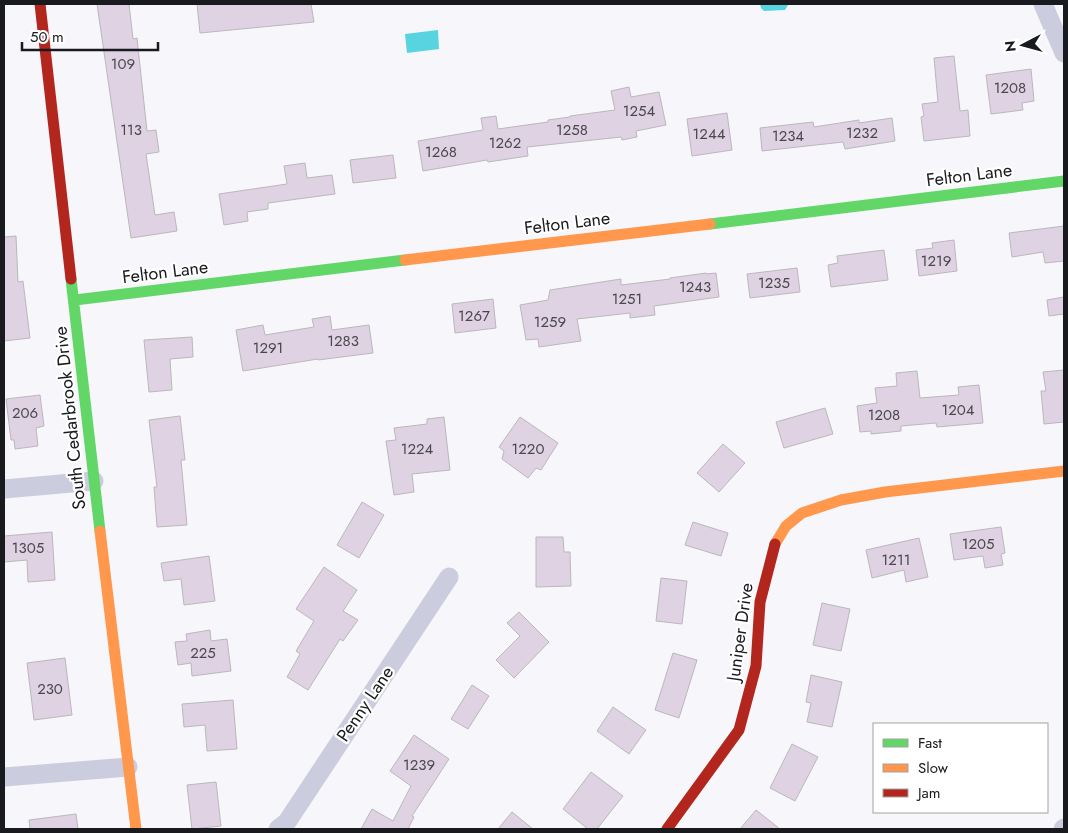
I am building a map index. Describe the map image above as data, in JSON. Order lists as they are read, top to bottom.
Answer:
{
  "streets": {
    "street": [
      "Felton Lane",
      "South Cedarbrook Drive",
      "Juniper Drive",
      "Penny Lane"
    ]
  },
  "crossings": [
    ["Felton Lane", "South Cedarbrook Drive"]
  ],
  "house_numbers": [
    "109",
    "1208",
    "1254",
    "113",
    "1258",
    "1232",
    "1244",
    "1234",
    "1262",
    "1268",
    "1219",
    "1235",
    "1243",
    "1251",
    "1267",
    "1259",
    "1283",
    "1291",
    "1204",
    "206",
    "1208",
    "1224",
    "1220",
    "1205",
    "1305",
    "1211",
    "225",
    "230",
    "1239"
  ],
  "legend": ["Fast", "Slow", "Jam"],
  "scale_bar": "50 m",
  "north": "left"
}
